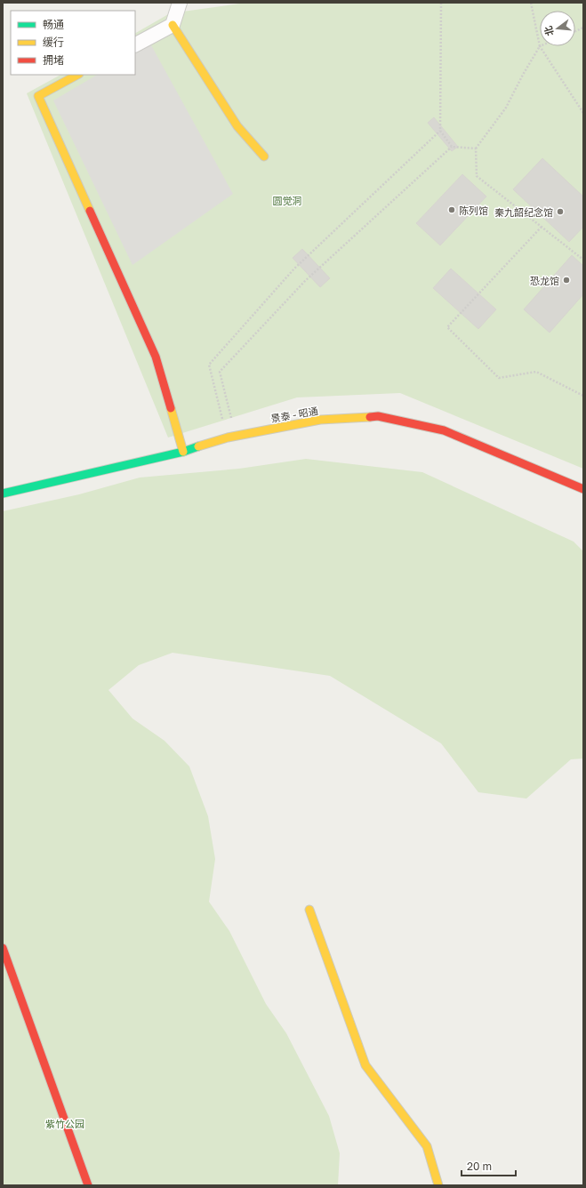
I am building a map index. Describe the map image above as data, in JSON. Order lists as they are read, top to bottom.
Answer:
{
  "streets": {
    "main road": ["景泰 - 昭通"]
  },
  "parks": ["圆觉洞", "紫竹公园"],
  "places": ["陈列馆", "秦九韶纪念馆", "恐龙馆"],
  "legend": ["畅通", "缓行", "拥堵"],
  "scale_bar": "20 m",
  "north": "left"
}
